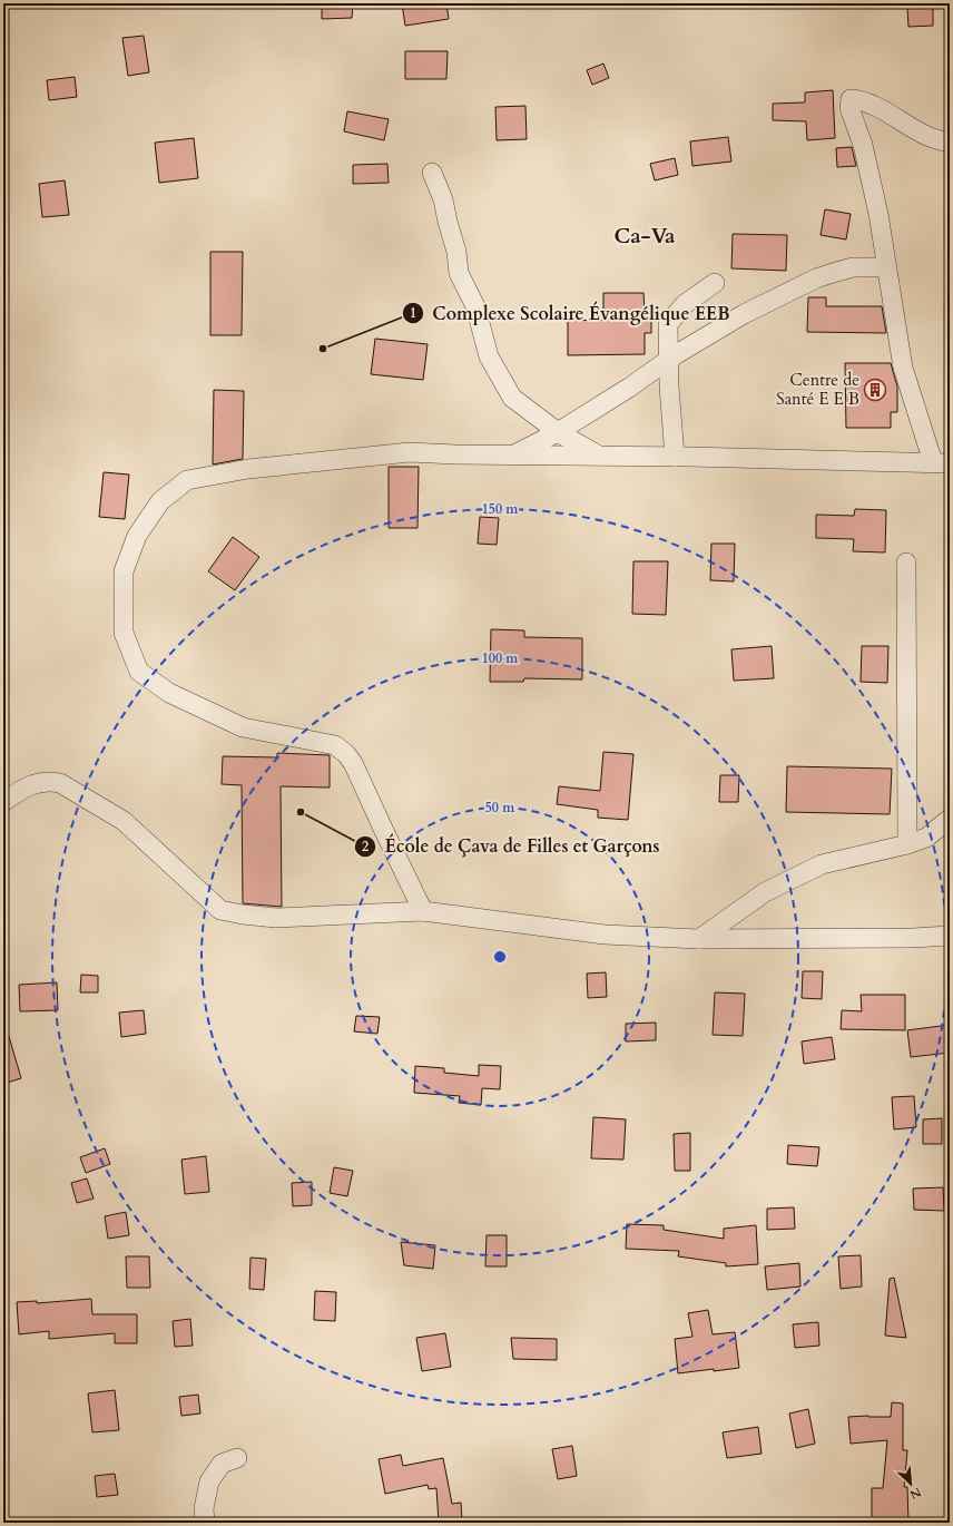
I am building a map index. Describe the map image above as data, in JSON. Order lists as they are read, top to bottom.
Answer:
{
  "districts": ["Ca-Va"],
  "places": {
    "other": ["Complexe Scolaire Évangélique EEB", "École de Çava de Filles et Garçons"],
    "building": ["Centre de Santé E E B"]
  },
  "north": "bottom right",
  "rings": ["150 m", "100 m", "50 m"]
}
